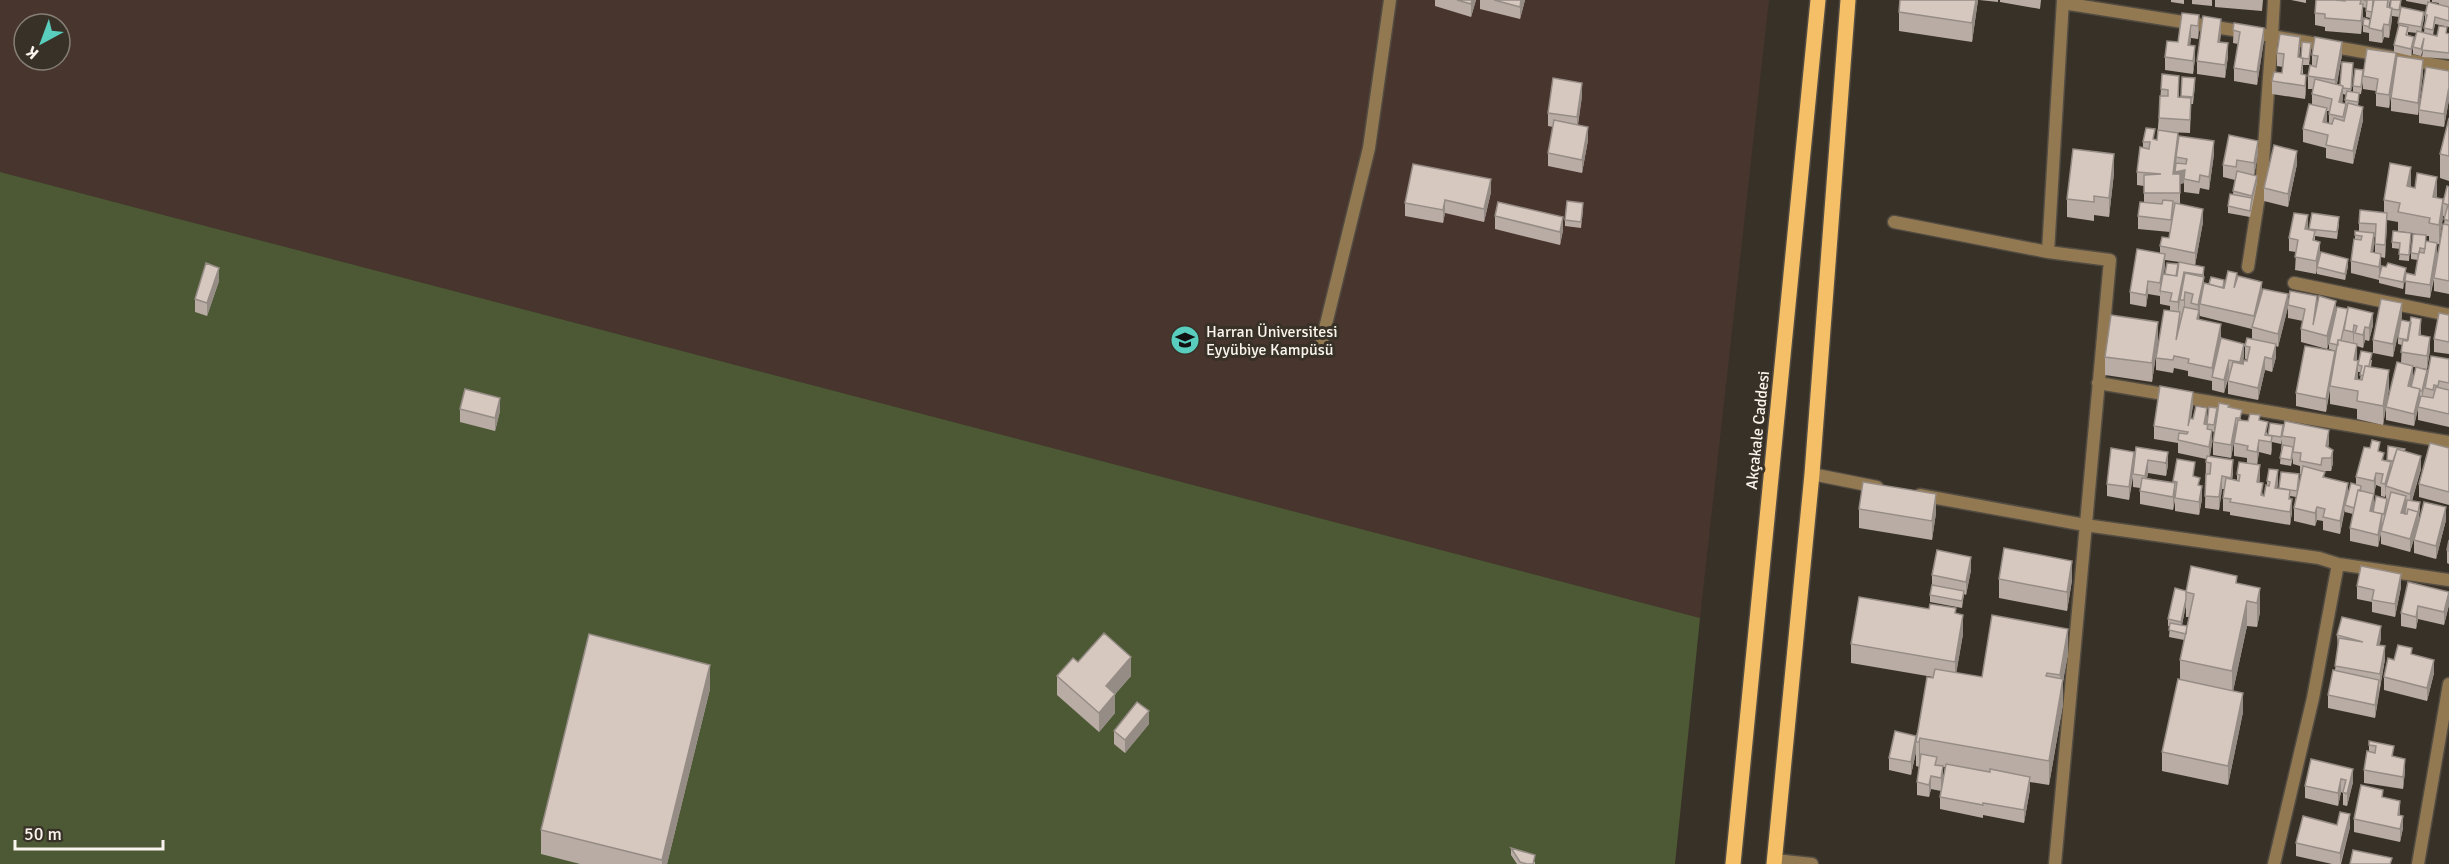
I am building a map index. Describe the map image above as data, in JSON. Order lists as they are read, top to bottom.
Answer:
{
  "streets": {
    "main road": ["Akçakale Caddesi"]
  },
  "places": {
    "school or university": ["Harran Üniversitesi Eyyübiye Kampüsü"]
  },
  "scale_bar": "50 m",
  "north": "bottom left"
}
